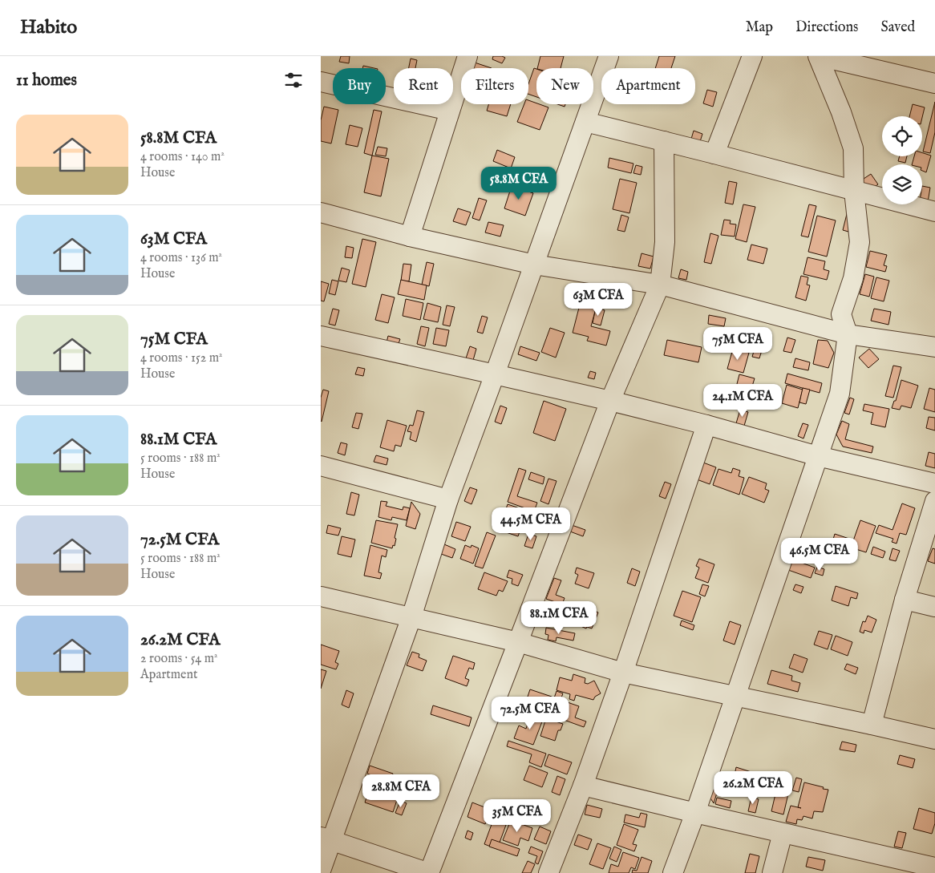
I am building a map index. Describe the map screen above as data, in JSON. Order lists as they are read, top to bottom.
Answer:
{
  "page": {
    "header": "Habito",
    "nav": ["Map", "Directions", "Saved"],
    "heading": "11 homes",
    "chip": [
      "Buy",
      "Rent",
      "Filters",
      "New",
      "Apartment"
    ],
    "list": [
      {
        "name": "58.8M CFA",
        "note": "4 rooms · 140 m² · House"
      },
      {
        "name": "63M CFA",
        "note": "4 rooms · 136 m² · House"
      },
      {
        "name": "75M CFA",
        "note": "4 rooms · 152 m² · House"
      },
      {
        "name": "88.1M CFA",
        "note": "5 rooms · 188 m² · House"
      },
      {
        "name": "72.5M CFA",
        "note": "5 rooms · 188 m² · House"
      },
      {
        "name": "26.2M CFA",
        "note": "2 rooms · 54 m² · Apartment"
      }
    ],
    "price": [
      "58.8M CFA",
      "63M CFA",
      "75M CFA",
      "24.1M CFA",
      "44.5M CFA",
      "46.5M CFA",
      "88.1M CFA",
      "72.5M CFA",
      "26.2M CFA",
      "28.8M CFA",
      "35M CFA"
    ]
  }
}
